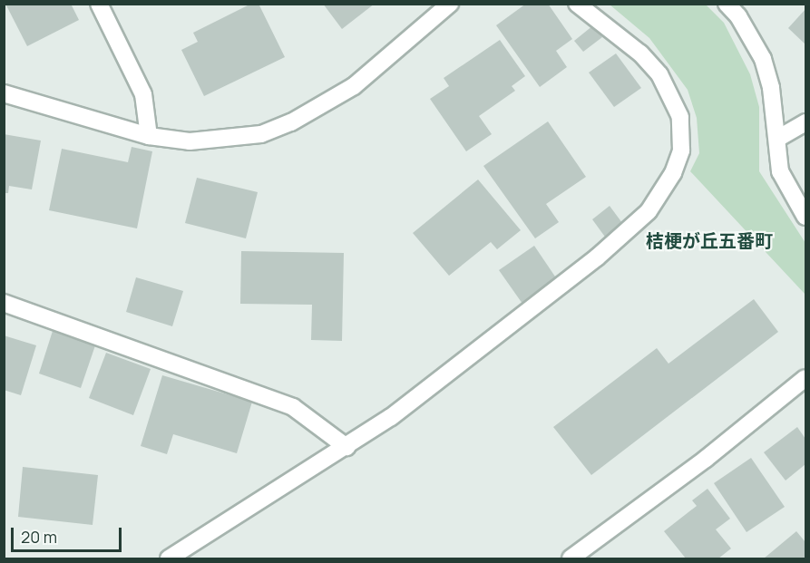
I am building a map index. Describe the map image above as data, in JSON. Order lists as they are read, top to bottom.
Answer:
{
  "districts": ["桔梗が丘五番町"],
  "scale_bar": "20 m"
}
